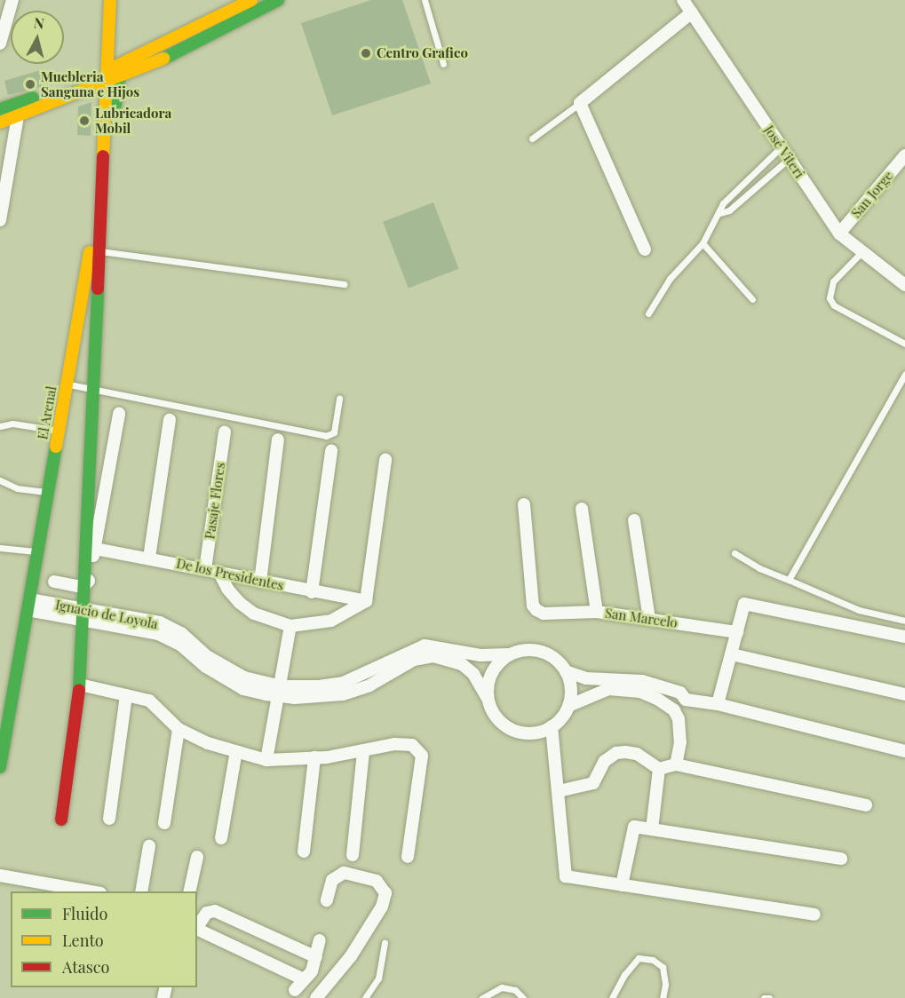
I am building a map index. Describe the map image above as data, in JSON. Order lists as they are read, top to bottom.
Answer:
{
  "streets": {
    "street": [
      "José Viteri",
      "San Jorge",
      "El Arenal",
      "Pasaje Flores",
      "De los Presidentes",
      "Ignacio de Loyola",
      "San Marcelo"
    ]
  },
  "crossings": [
    ["José Viteri", "San Jorge"],
    ["El Arenal", "Ignacio de Loyola"],
    ["Pasaje Flores", "De los Presidentes"]
  ],
  "places": ["Centro Grafico", "Muebleria Sanguna e Hijos", "Lubricadora Mobil"],
  "legend": ["Fluido", "Lento", "Atasco"],
  "north": "top"
}
